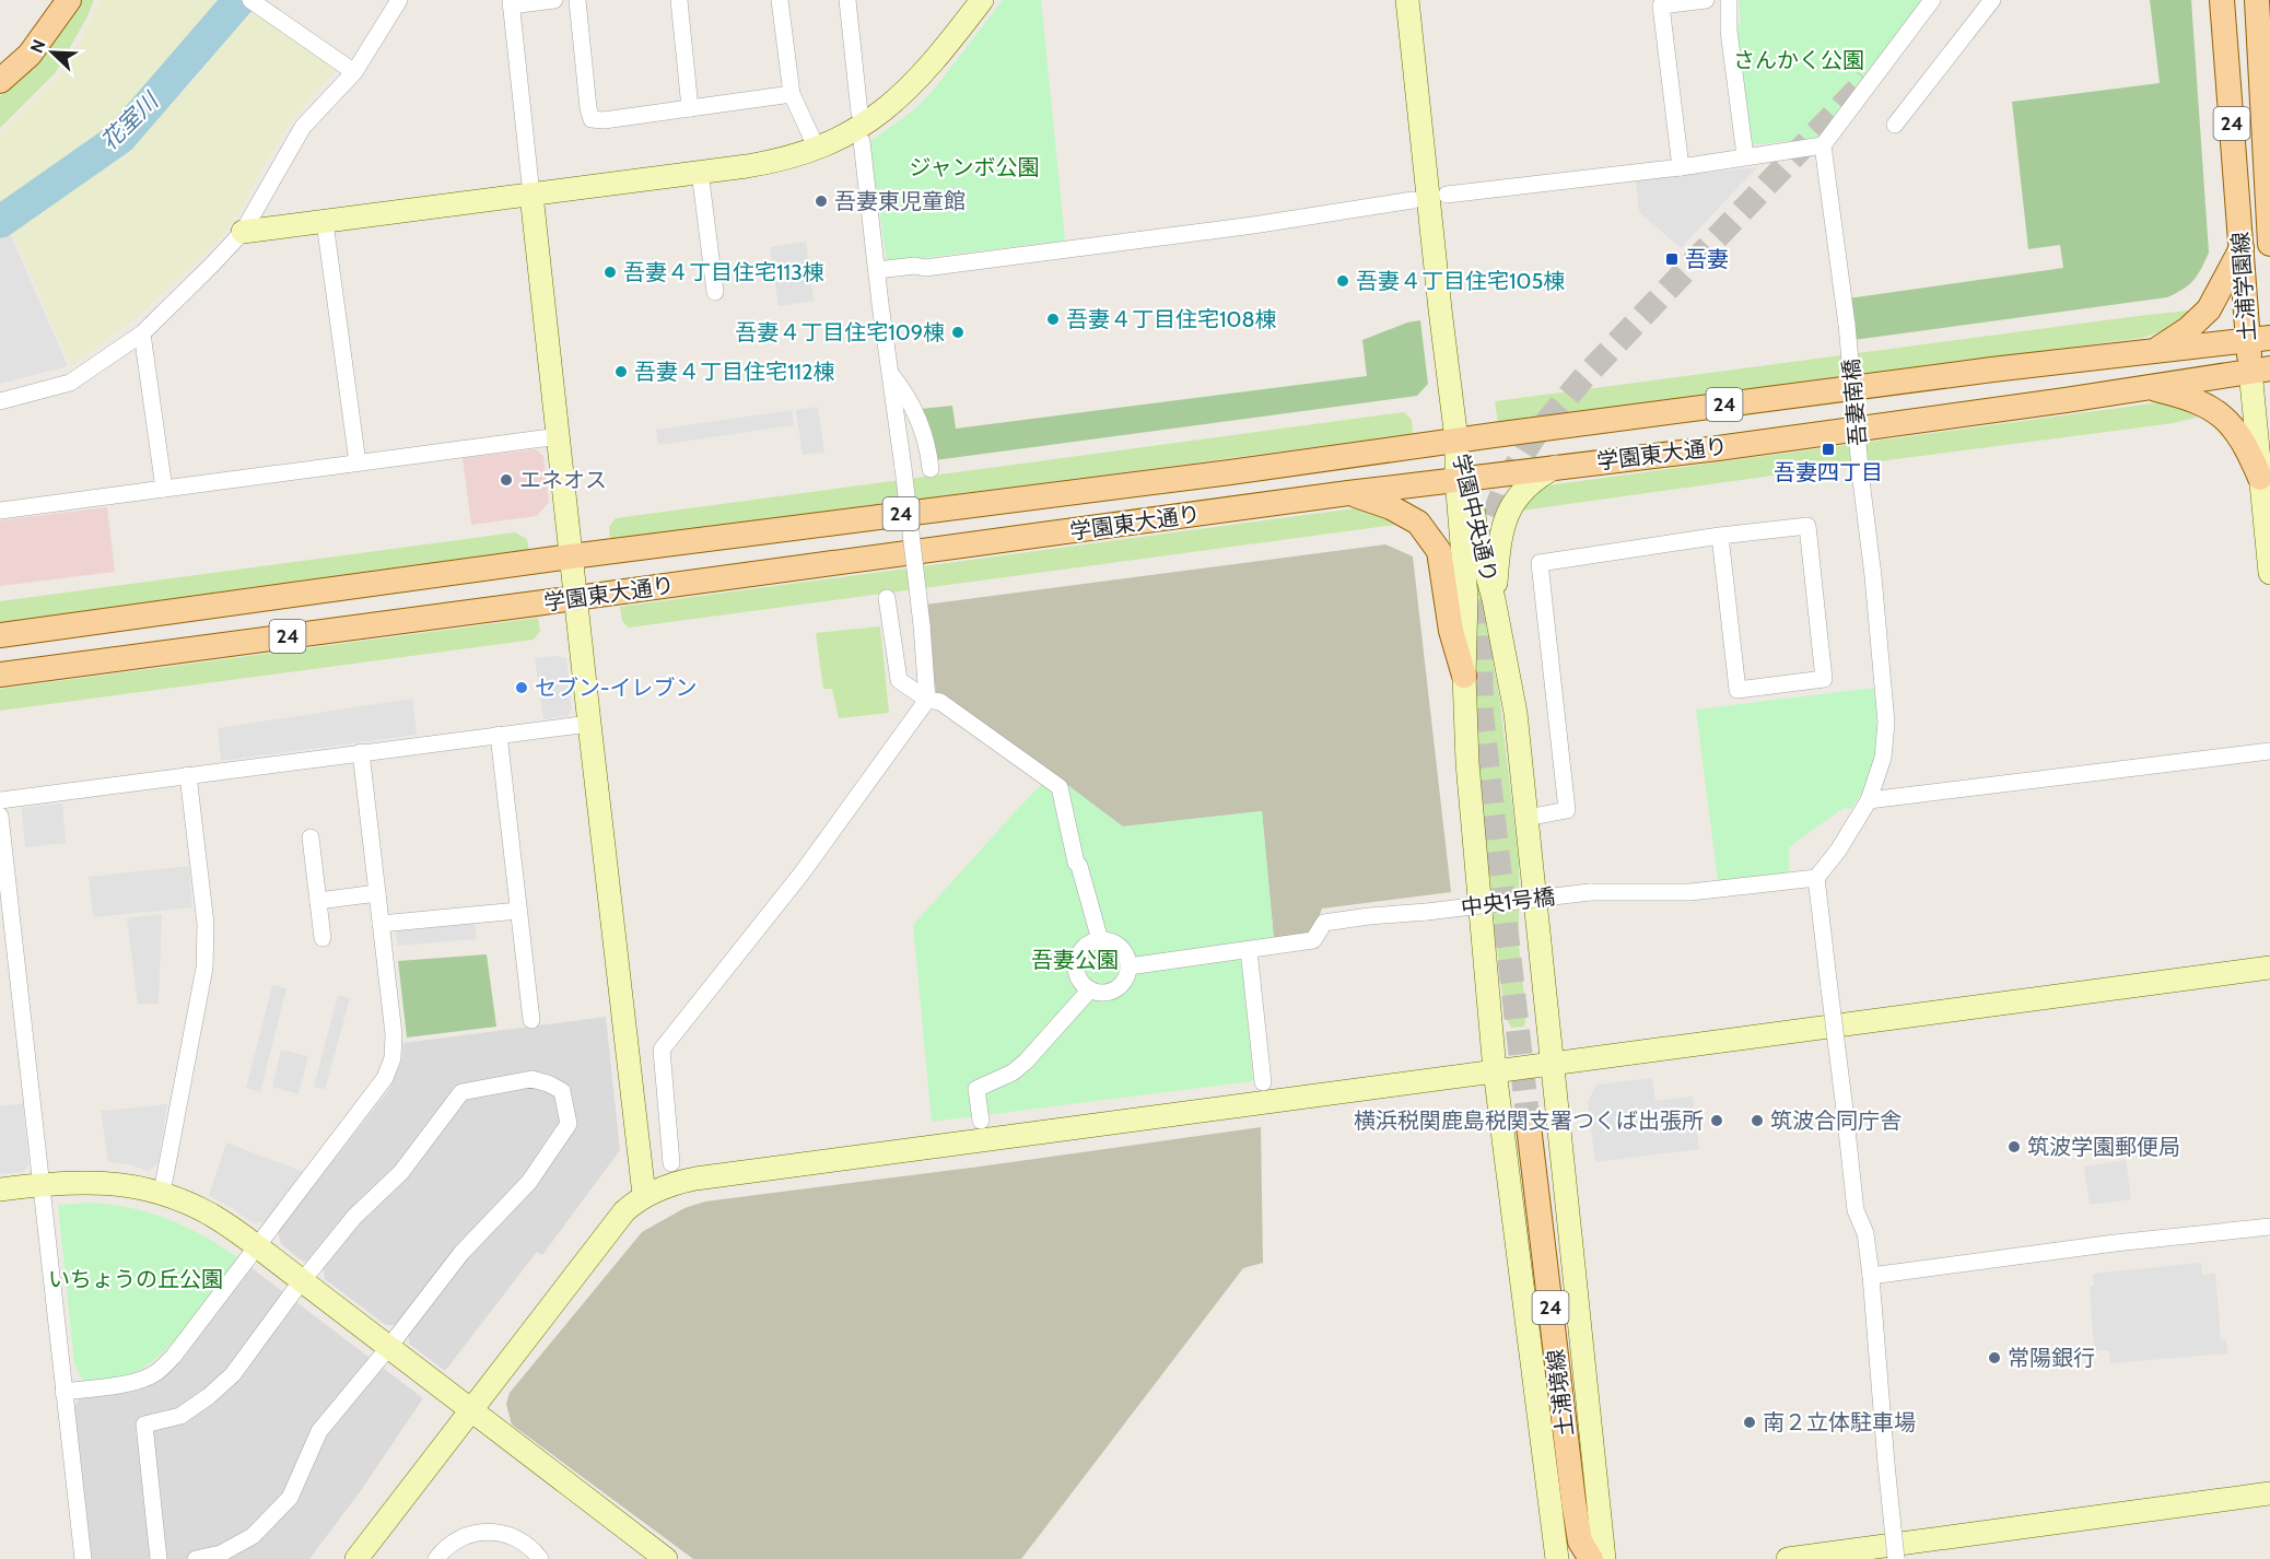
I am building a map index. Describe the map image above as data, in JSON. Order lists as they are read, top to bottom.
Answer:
{
  "streets": {
    "main road": [
      "24",
      "土浦学園線",
      "学園東大通り",
      "土浦境線"
    ],
    "street": ["吾妻南橋", "学園中央通り", "中央1号橋"]
  },
  "crossings": [
    ["土浦学園線", "学園東大通り"],
    ["吾妻南橋", "中央1号橋"],
    ["学園東大通り", "学園中央通り"]
  ],
  "water": ["花室川"],
  "parks": [
    "さんかく公園",
    "ジャンボ公園",
    "吾妻公園",
    "いちょうの丘公園"
  ],
  "places": {
    "other": [
      "吾妻東児童館",
      "吾妻４丁目住宅113棟",
      "吾妻４丁目住宅105棟",
      "吾妻４丁目住宅108棟",
      "吾妻４丁目住宅109棟",
      "吾妻４丁目住宅112棟",
      "エネオス",
      "セブン-イレブン",
      "横浜税関鹿島税関支署つくば出張所",
      "筑波合同庁舎",
      "筑波学園郵便局",
      "常陽銀行",
      "南２立体駐車場"
    ],
    "transit": ["吾妻", "吾妻四丁目"]
  },
  "north": "top left"
}
